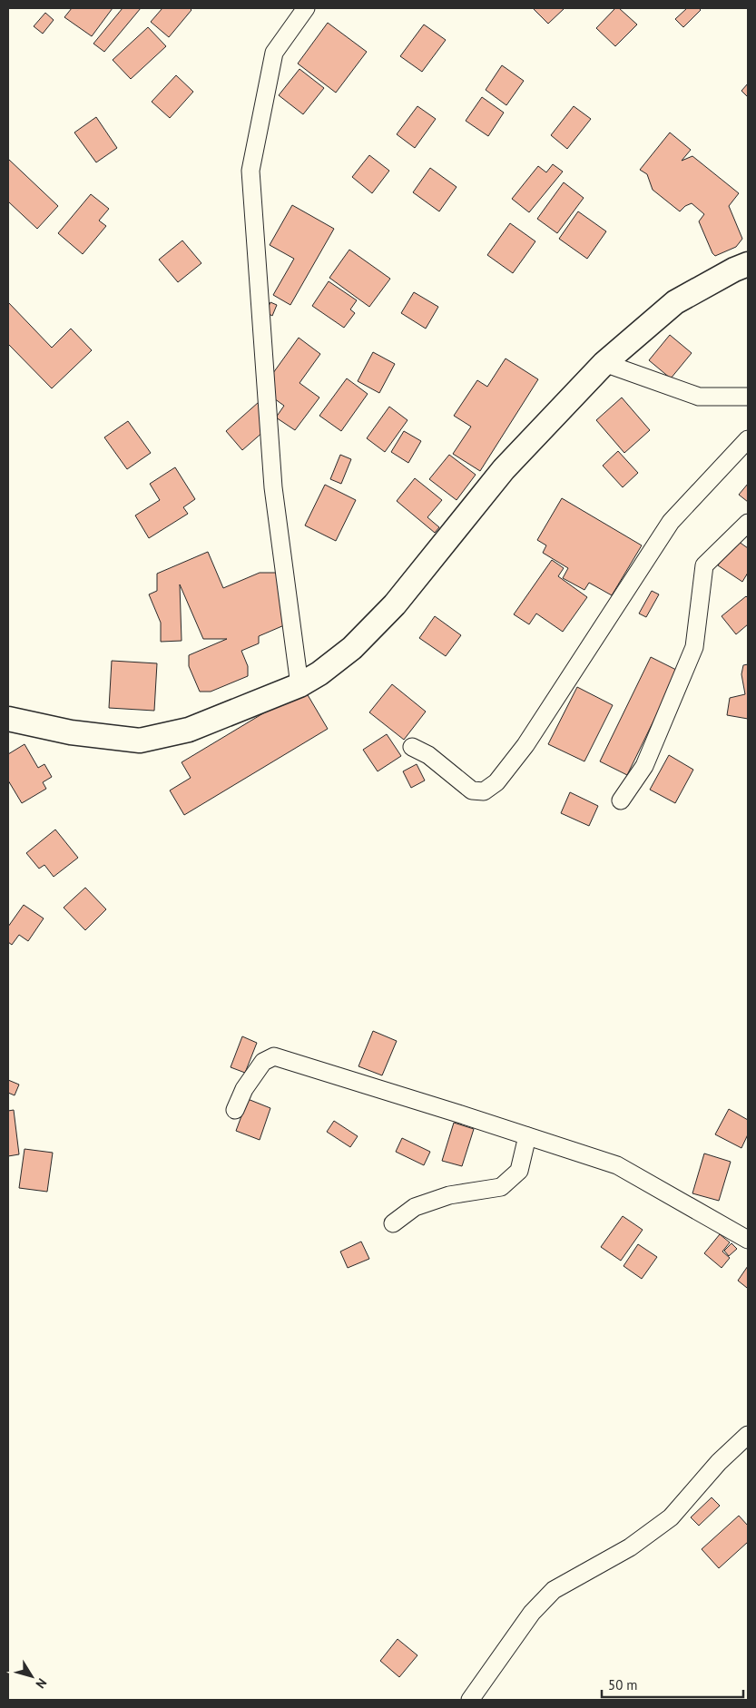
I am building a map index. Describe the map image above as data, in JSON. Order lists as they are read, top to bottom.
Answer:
{
  "scale_bar": "50 m",
  "north": "bottom right"
}
